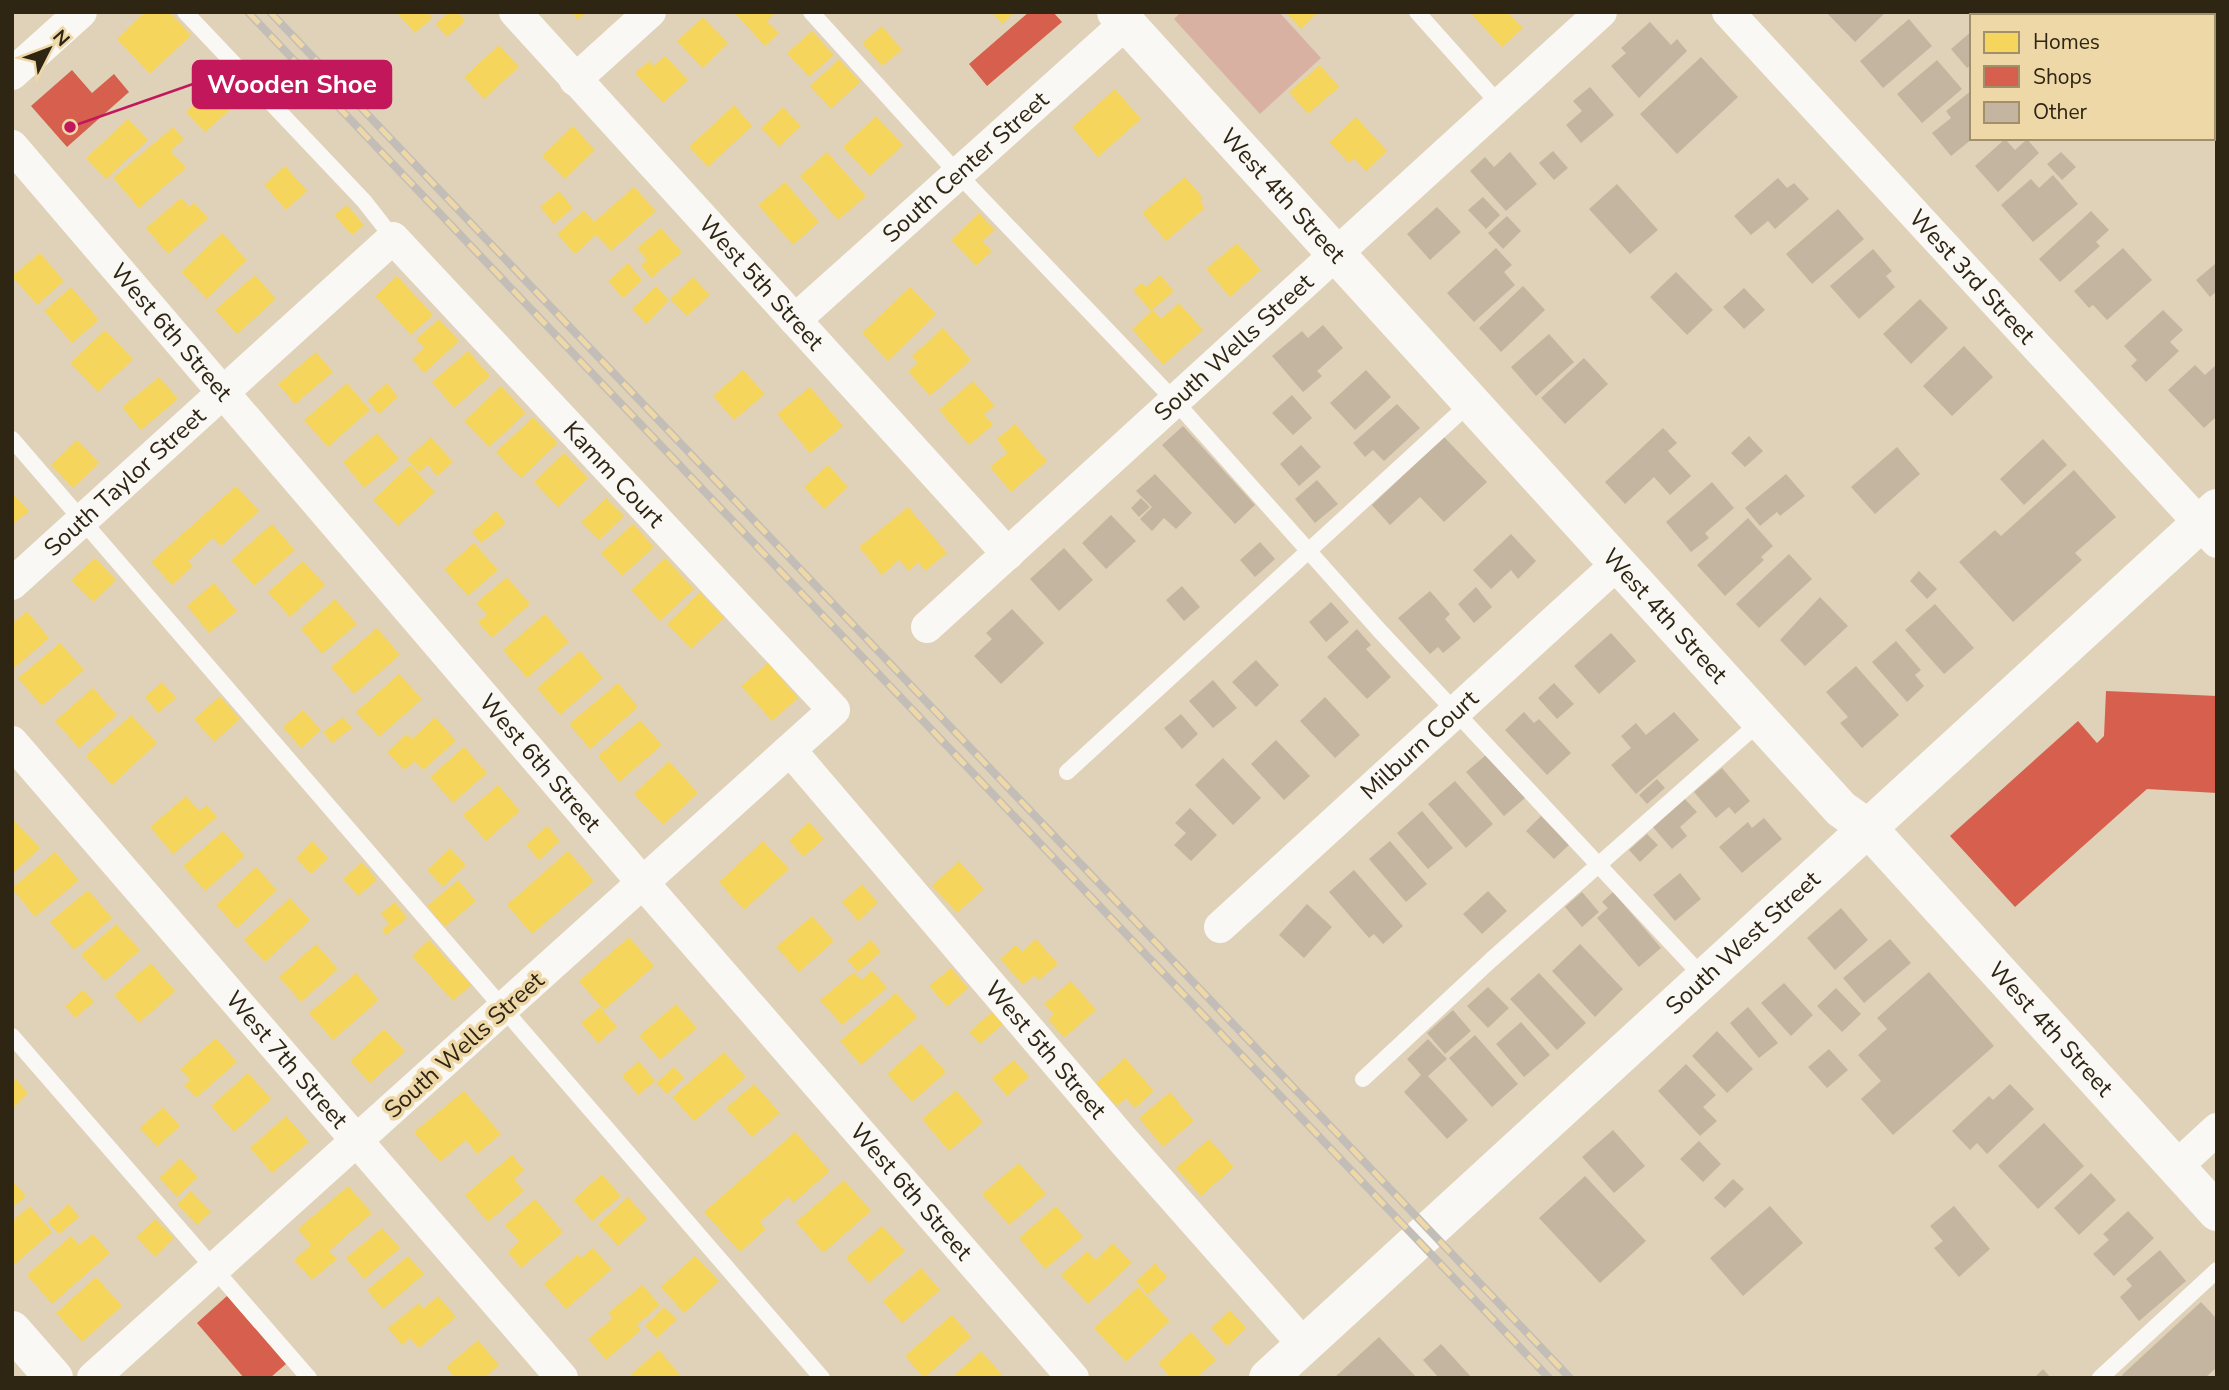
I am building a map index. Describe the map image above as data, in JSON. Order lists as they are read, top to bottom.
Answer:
{
  "streets": {
    "street": [
      "South Center Street",
      "West 4th Street",
      "West 3rd Street",
      "West 5th Street",
      "West 6th Street",
      "South Wells Street",
      "Kamm Court",
      "South Taylor Street",
      "Milburn Court",
      "South West Street",
      "West 7th Street"
    ]
  },
  "crossings": [
    ["South Center Street", "West 4th Street"],
    ["South Center Street", "West 5th Street"],
    ["West 4th Street", "South Wells Street"],
    ["West 4th Street", "Milburn Court"],
    ["West 4th Street", "South West Street"],
    ["West 3rd Street", "South West Street"],
    ["West 5th Street", "South Wells Street"],
    ["West 5th Street", "South West Street"],
    ["West 6th Street", "South Wells Street"],
    ["West 6th Street", "South Taylor Street"],
    ["South Wells Street", "Kamm Court"],
    ["South Wells Street", "West 7th Street"],
    ["Kamm Court", "South Taylor Street"]
  ],
  "places": ["Wooden Shoe"],
  "legend": ["Homes", "Shops", "Other"],
  "north": "top right"
}
